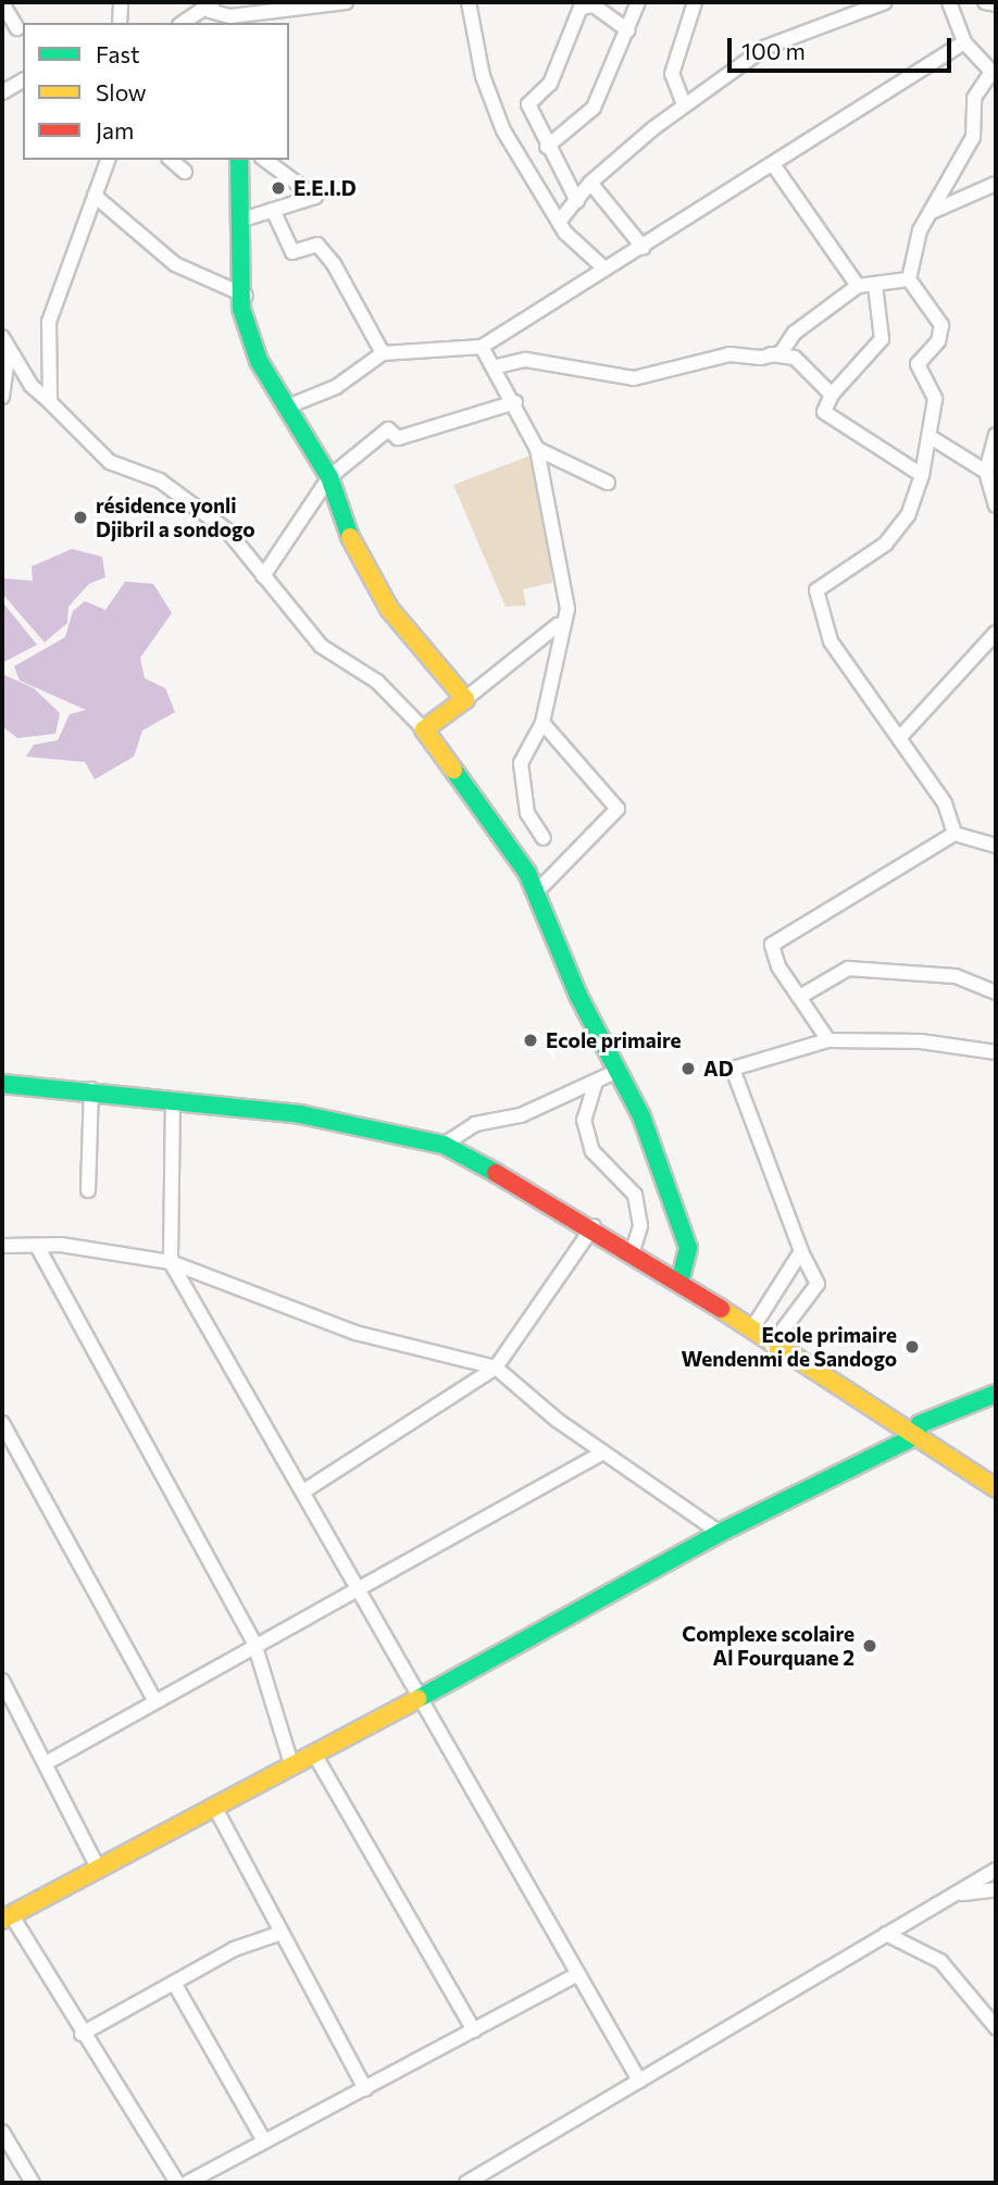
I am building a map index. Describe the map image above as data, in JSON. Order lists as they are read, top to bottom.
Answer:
{
  "places": [
    "E.E.I.D",
    "résidence yonli Djibril a sondogo",
    "Ecole primaire",
    "AD",
    "Ecole primaire Wendenmi de Sandogo",
    "Complexe scolaire Al Fourquane 2"
  ],
  "legend": ["Fast", "Slow", "Jam"],
  "scale_bar": "100 m"
}
